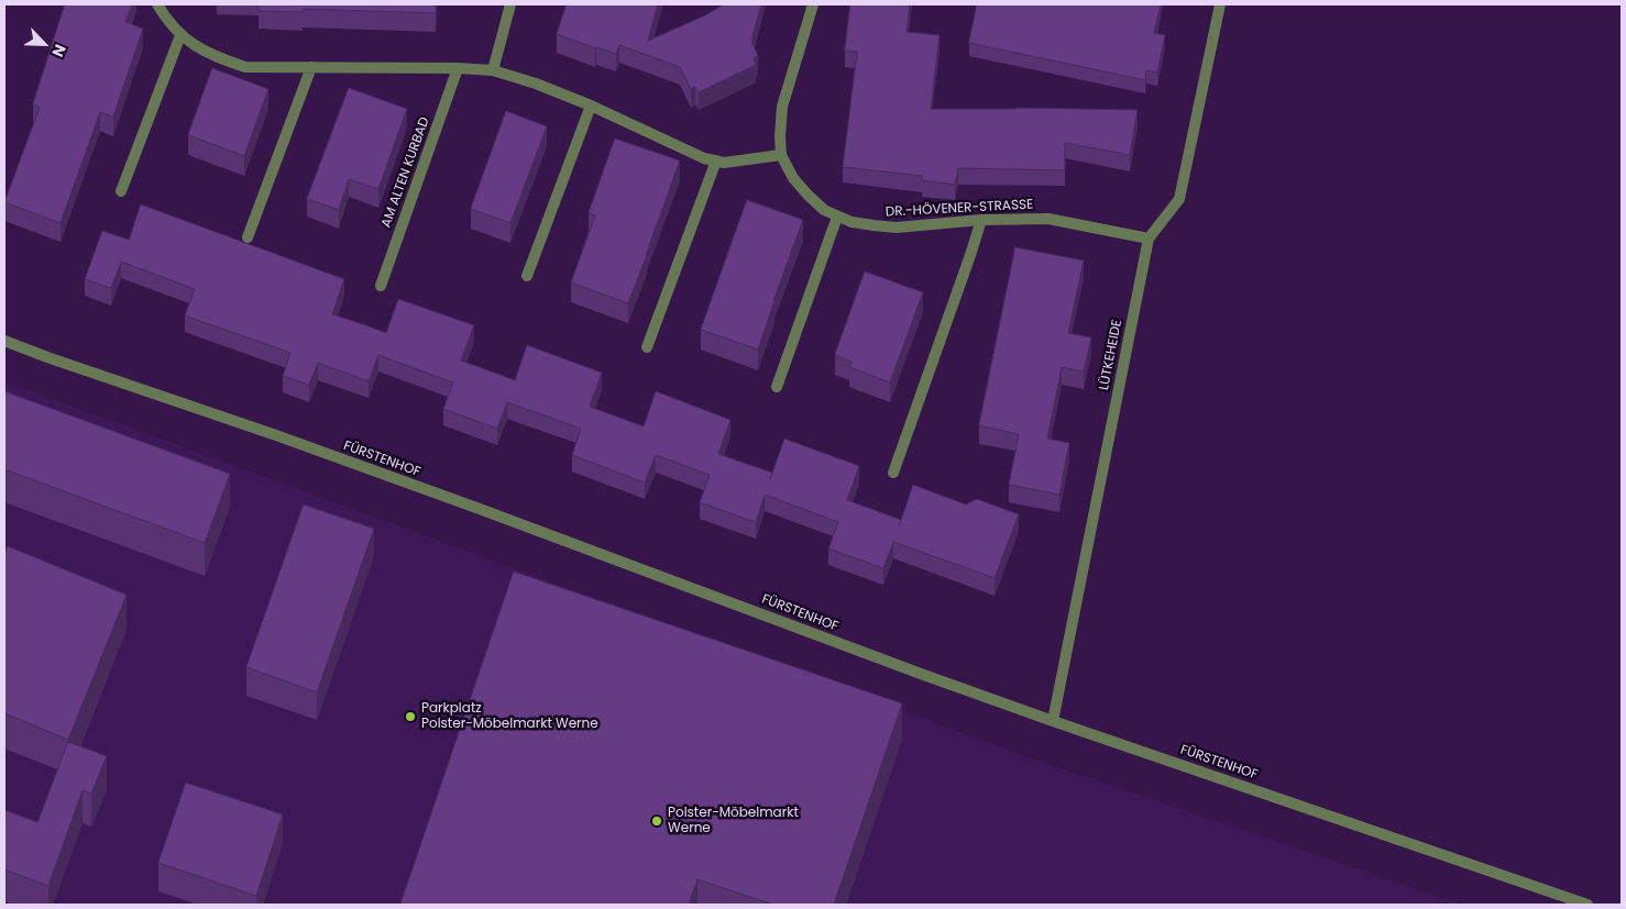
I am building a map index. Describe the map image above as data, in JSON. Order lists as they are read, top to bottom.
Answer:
{
  "streets": {
    "street": [
      "AM ALTEN KURBAD",
      "DR.-HÖVENER-STRASSE",
      "LÜTKEHEIDE",
      "FÜRSTENHOF"
    ]
  },
  "crossings": [
    ["DR.-HÖVENER-STRASSE", "LÜTKEHEIDE"],
    ["LÜTKEHEIDE", "FÜRSTENHOF"]
  ],
  "places": ["Parkplatz Polster-Möbelmarkt Werne", "Polster-Möbelmarkt Werne"],
  "north": "bottom right"
}
